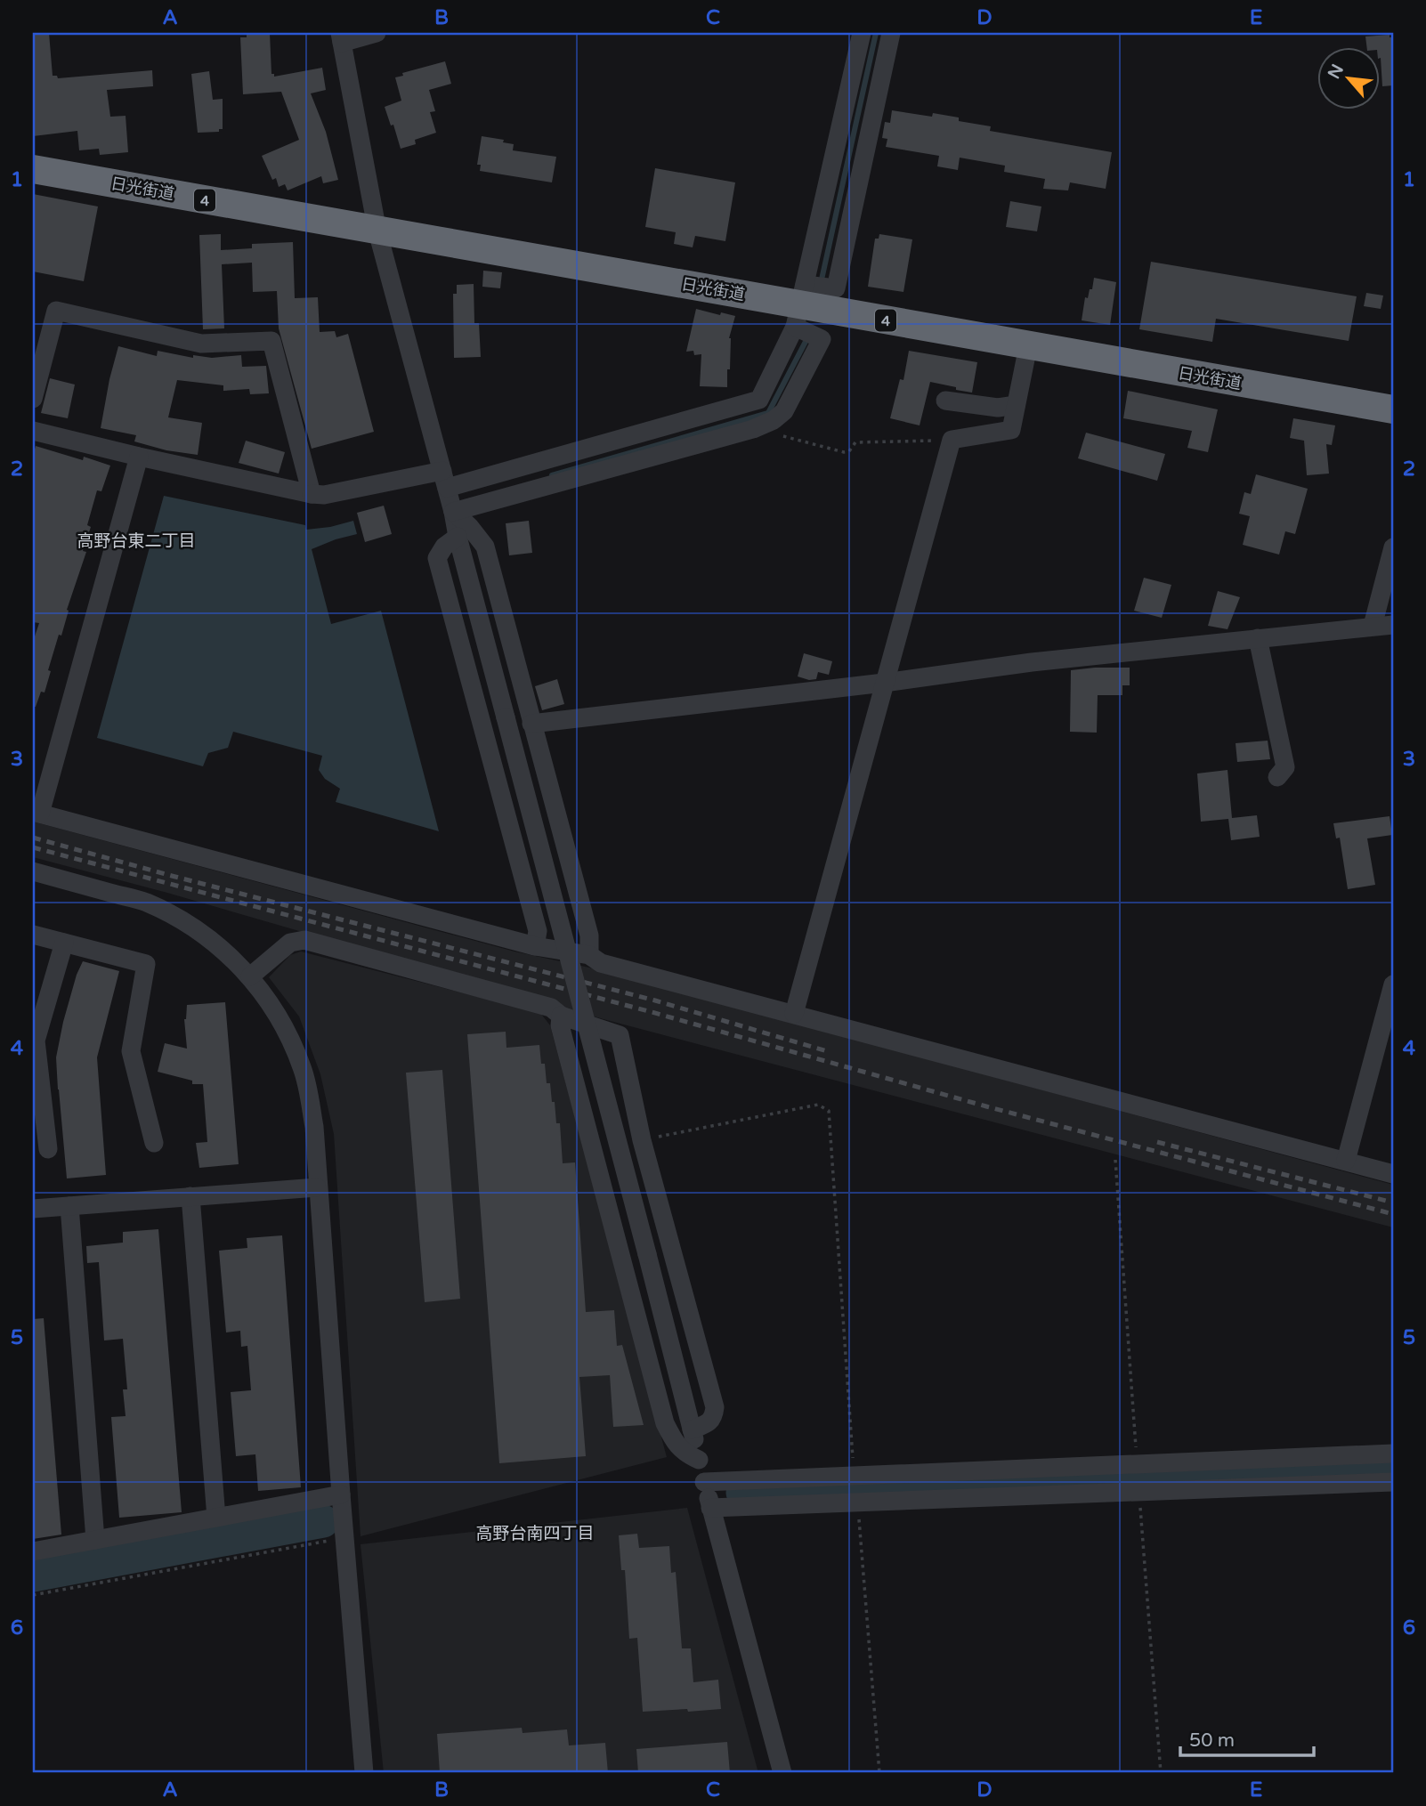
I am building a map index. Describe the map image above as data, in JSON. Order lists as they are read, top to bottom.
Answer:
{
  "streets": {
    "highway": ["日光街道", "4"]
  },
  "districts": ["高野台東二丁目", "高野台南四丁目"],
  "scale_bar": "50 m",
  "north": "top left",
  "grid": {
    "columns": [
      "A",
      "B",
      "C",
      "D",
      "E"
    ],
    "rows": [
      "1",
      "2",
      "3",
      "4",
      "5",
      "6"
    ]
  }
}
